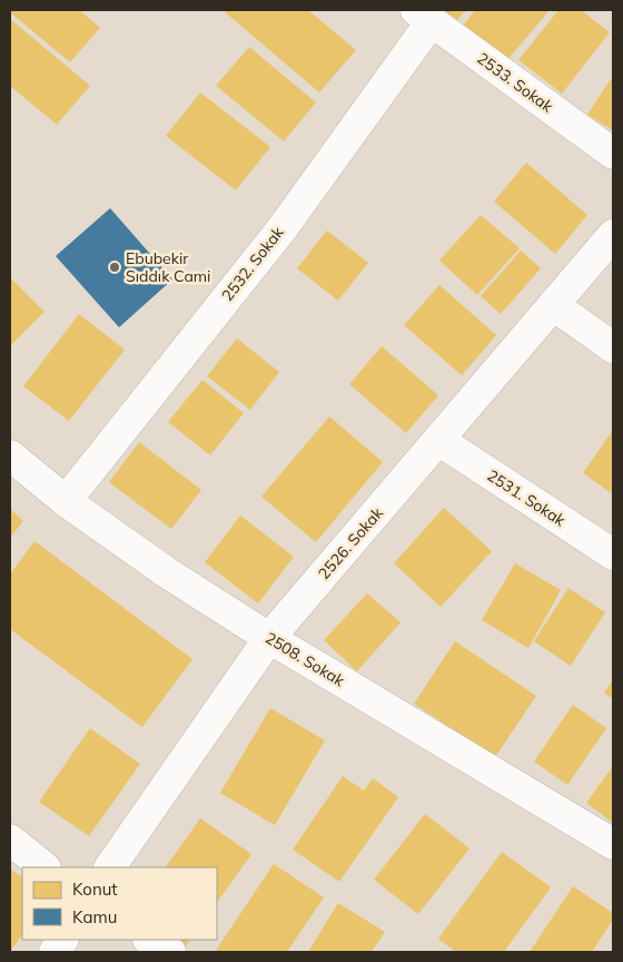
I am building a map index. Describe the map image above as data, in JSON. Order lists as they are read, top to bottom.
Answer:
{
  "streets": {
    "street": [
      "2533. Sokak",
      "2532. Sokak",
      "2531. Sokak",
      "2526. Sokak",
      "2508. Sokak"
    ]
  },
  "crossings": [
    ["2533. Sokak", "2532. Sokak"],
    ["2532. Sokak", "2508. Sokak"],
    ["2531. Sokak", "2526. Sokak"],
    ["2526. Sokak", "2508. Sokak"]
  ],
  "places": ["Ebubekir Sıddık Cami"],
  "legend": ["Konut", "Kamu"]
}
